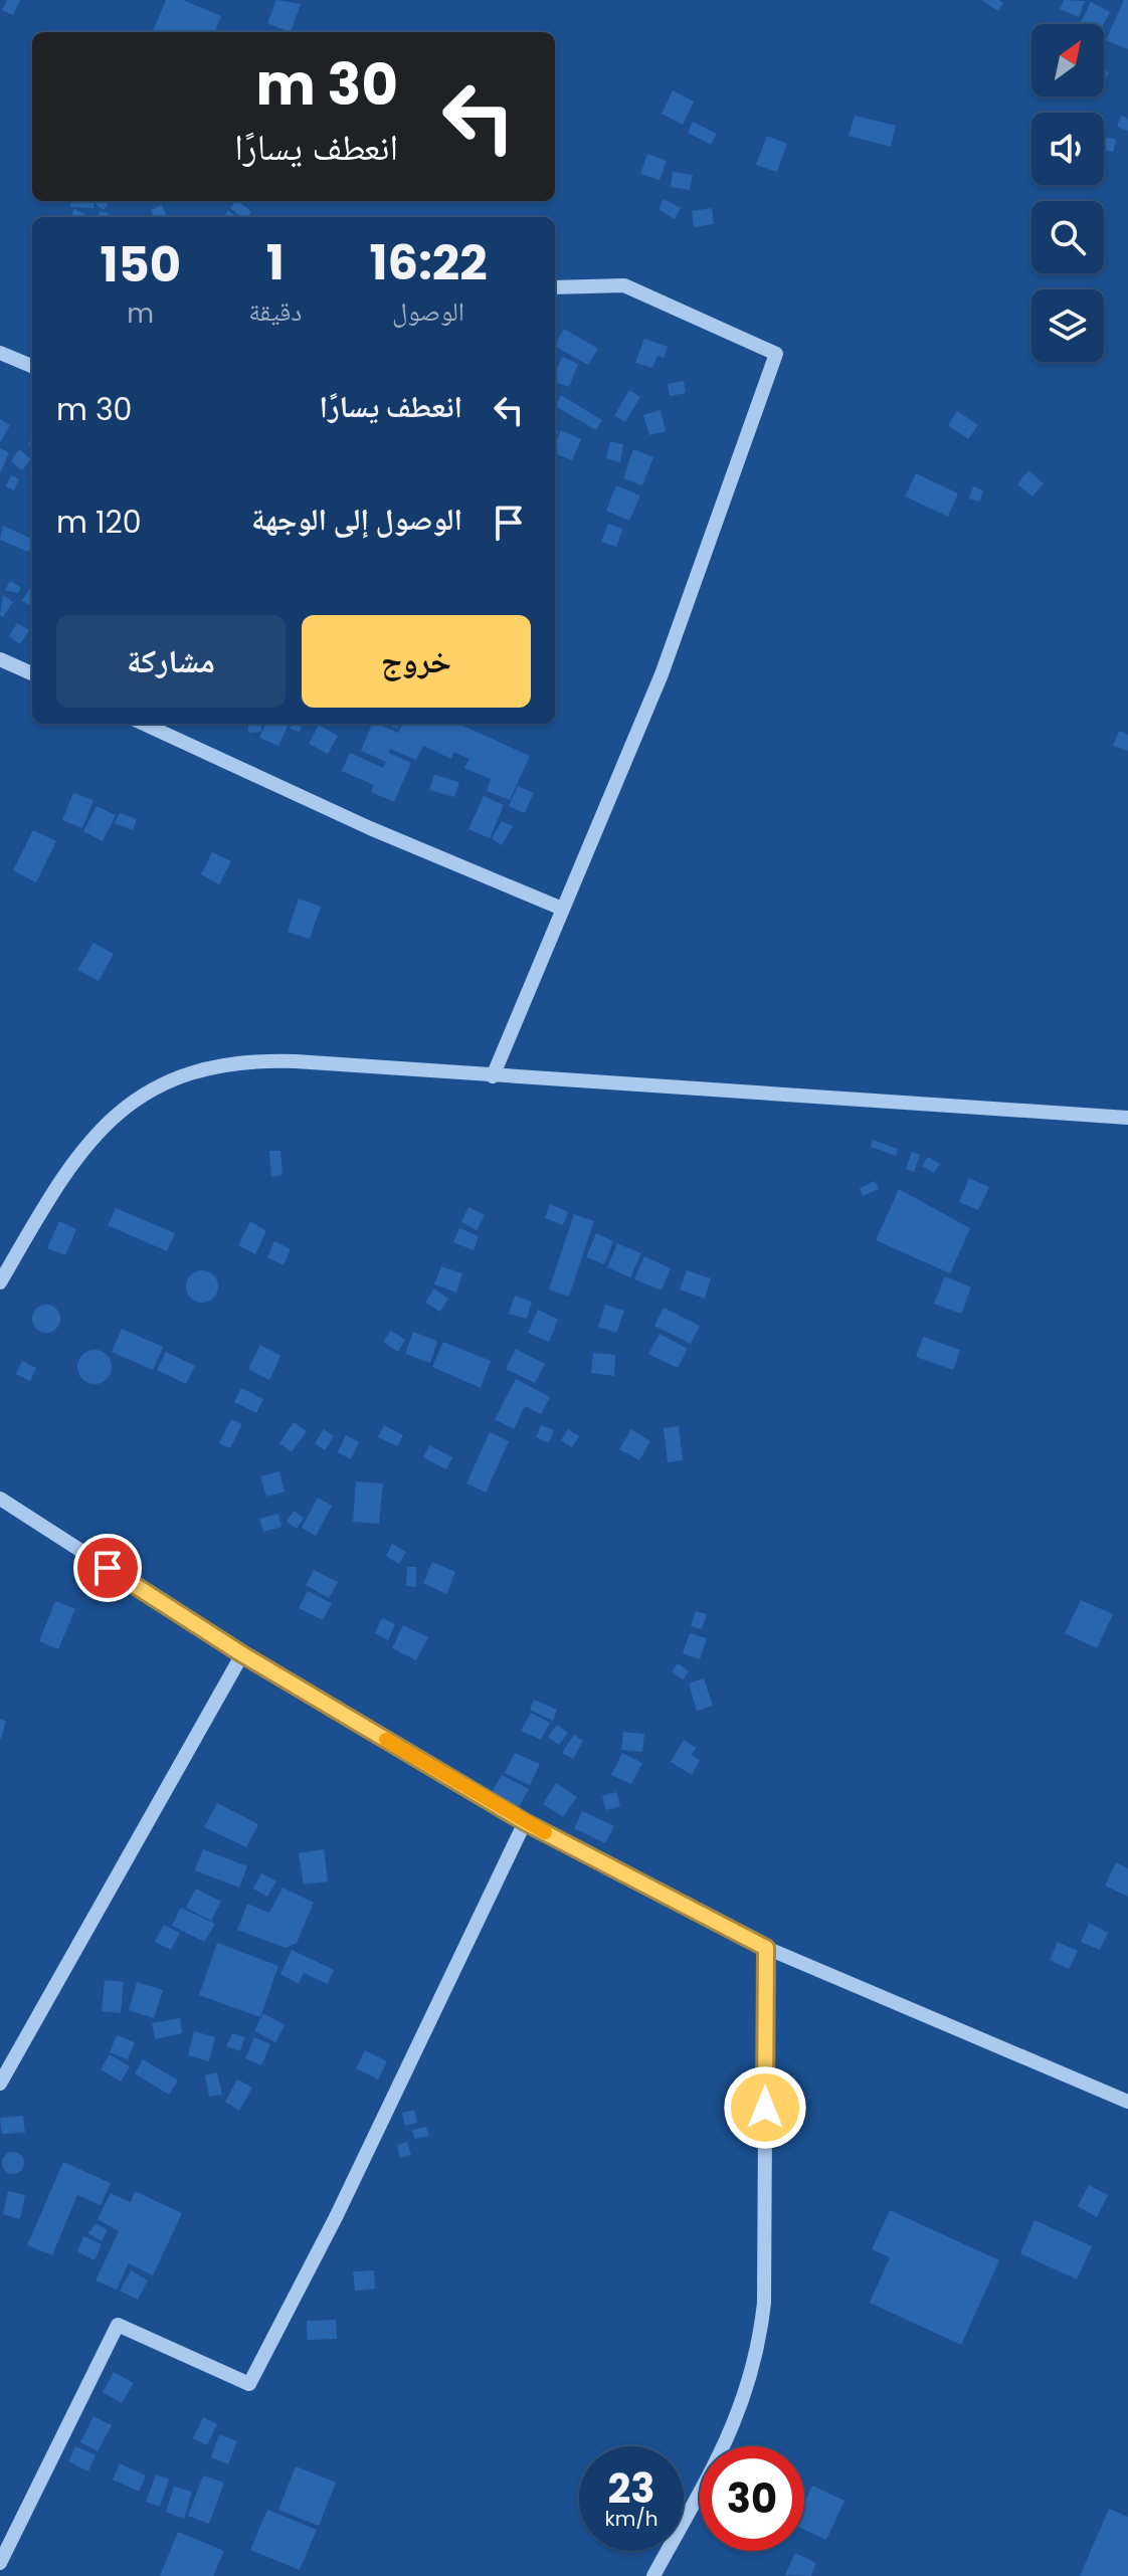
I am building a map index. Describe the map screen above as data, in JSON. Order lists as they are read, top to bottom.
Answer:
{
  "north": "top right",
  "page": {
    "turn": ["30 m", "انعطف يسارًا"],
    "eta": [
      "16:22",
      "الوصول",
      "1",
      "دقيقة",
      "150",
      "m"
    ],
    "list": [
      {
        "name": "انعطف يسارًا",
        "value": "30 m"
      },
      {
        "name": "الوصول إلى الوجهة",
        "value": "120 m"
      }
    ],
    "buttons": ["خروج", "مشاركة"],
    "speed": "23 km/h",
    "limit": "30"
  }
}
